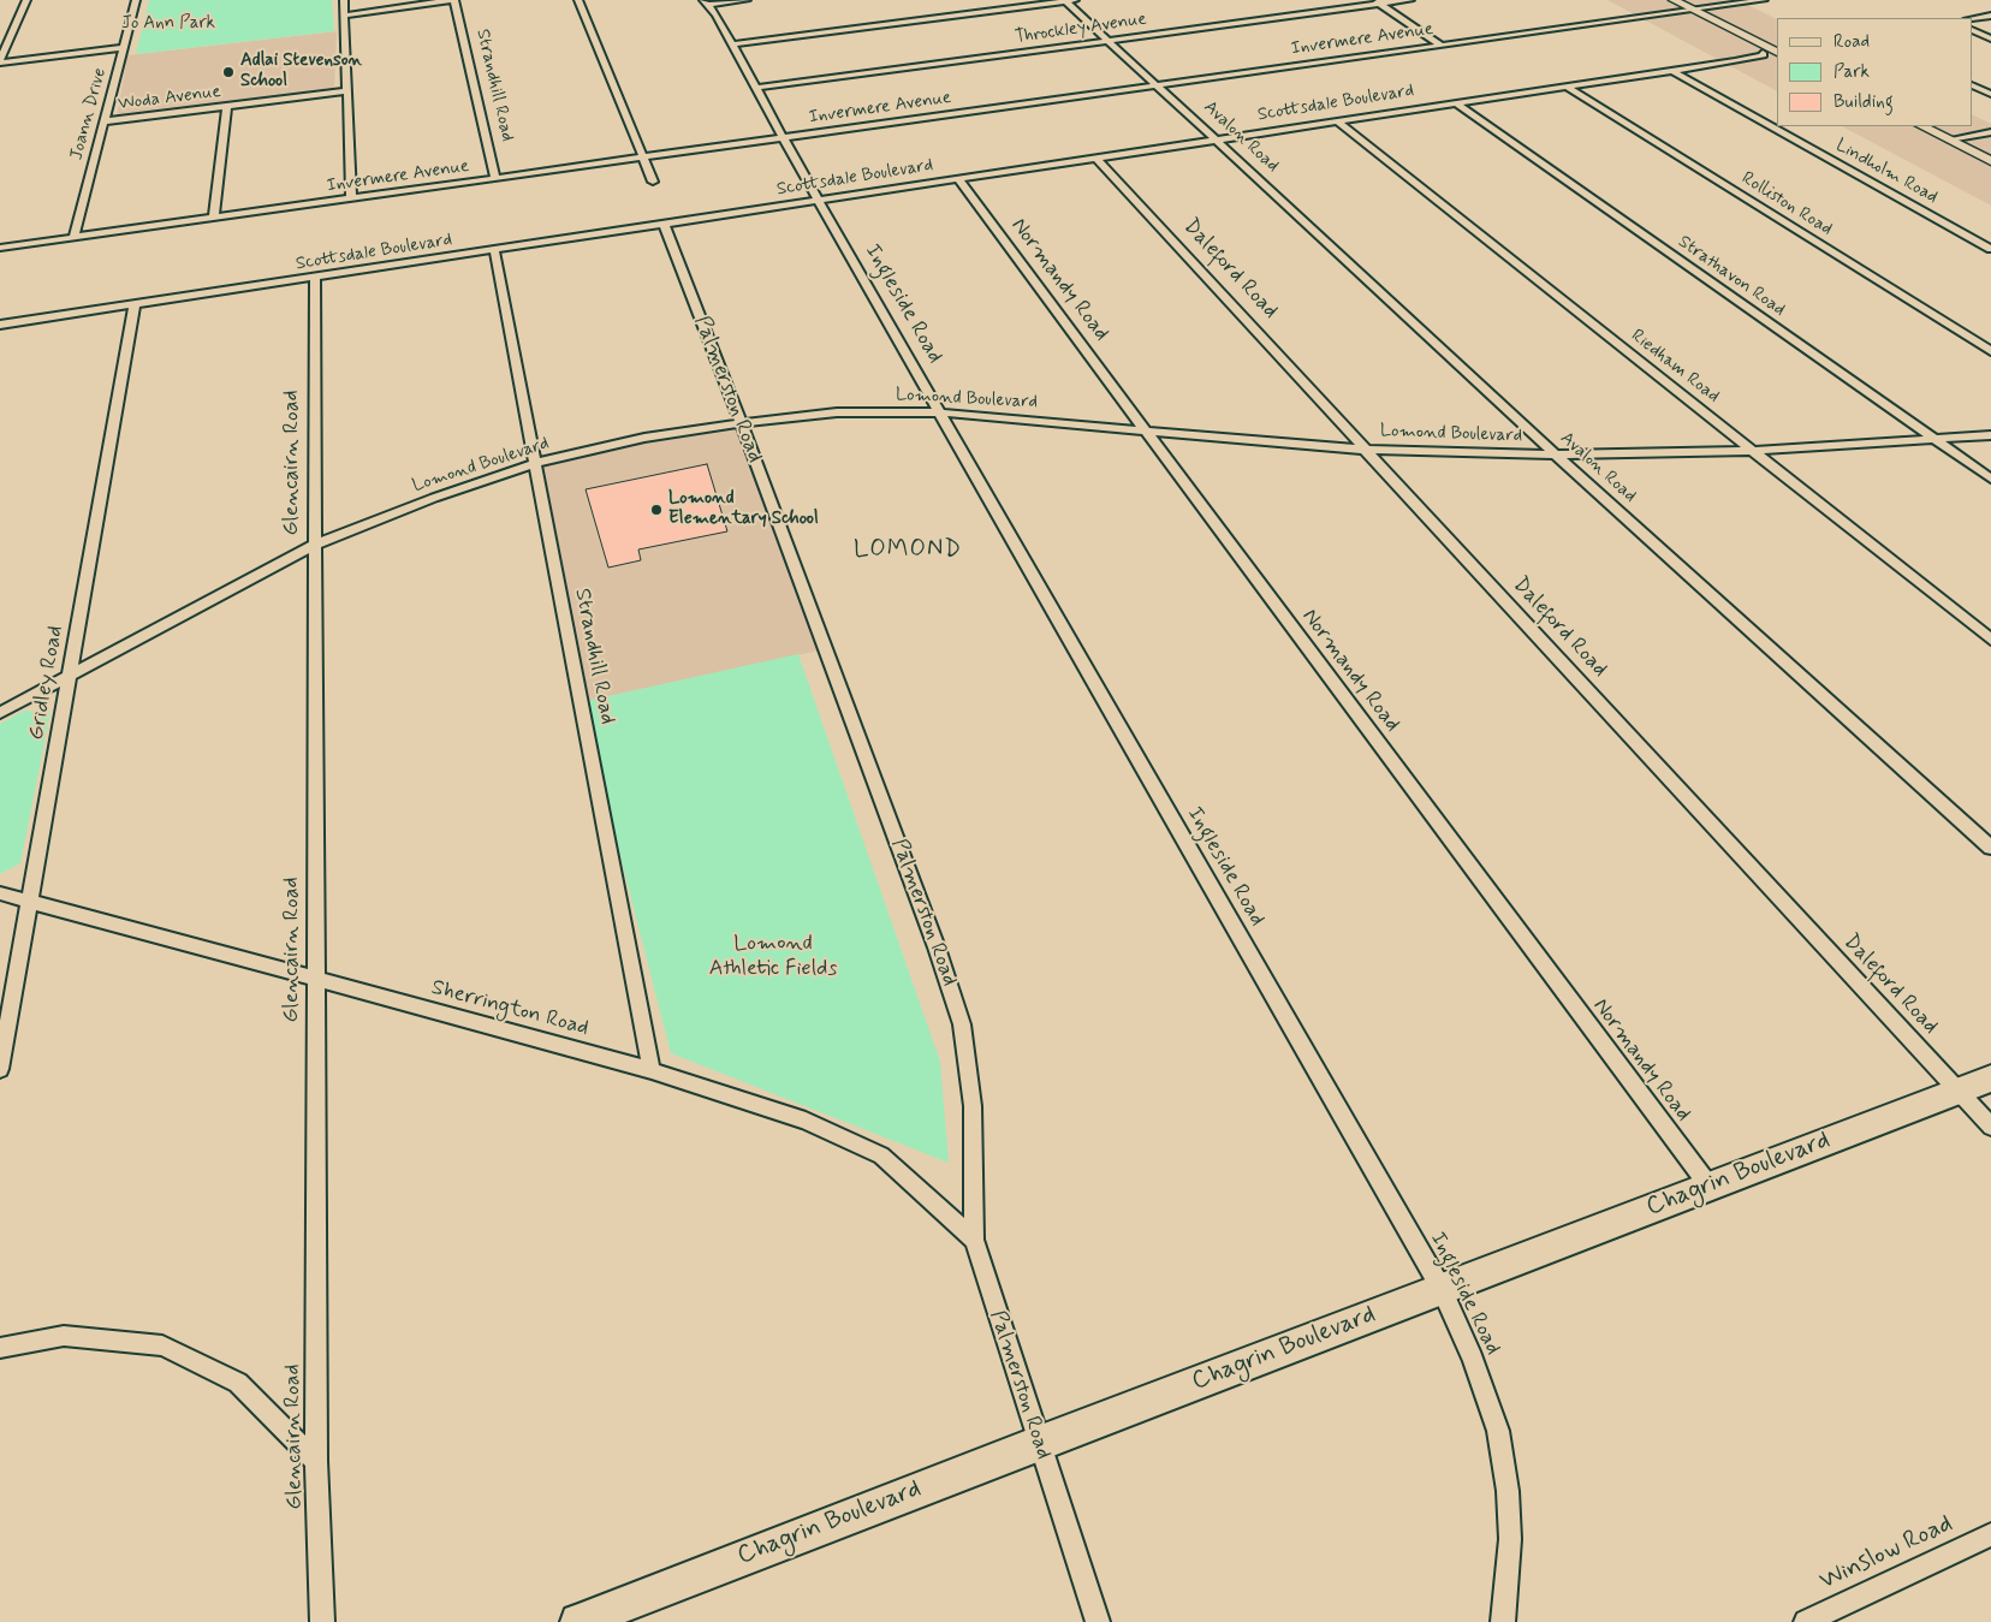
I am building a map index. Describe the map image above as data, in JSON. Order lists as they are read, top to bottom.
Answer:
{
  "streets": {
    "main road": ["Chagrin Boulevard"],
    "street": [
      "Throckley Avenue",
      "Invermere Avenue",
      "Strandhill Road",
      "Woda Avenue",
      "Scottsdale Boulevard",
      "Joann Drive",
      "Avalon Road",
      "Lindholm Road",
      "Rolliston Road",
      "Daleford Road",
      "Strathavon Road",
      "Normandy Road",
      "Ingleside Road",
      "Riedham Road",
      "Palmerston Road",
      "Lomond Boulevard",
      "Glencairn Road",
      "Gridley Road",
      "Sherrington Road",
      "Winslow Road"
    ]
  },
  "crossings": [
    ["Throckley Avenue", "Avalon Road"],
    ["Throckley Avenue", "Ingleside Road"],
    ["Invermere Avenue", "Strandhill Road"],
    ["Invermere Avenue", "Joann Drive"],
    ["Invermere Avenue", "Avalon Road"],
    ["Invermere Avenue", "Ingleside Road"],
    ["Strandhill Road", "Scottsdale Boulevard"],
    ["Strandhill Road", "Lomond Boulevard"],
    ["Strandhill Road", "Sherrington Road"],
    ["Woda Avenue", "Joann Drive"],
    ["Scottsdale Boulevard", "Avalon Road"],
    ["Scottsdale Boulevard", "Lindholm Road"],
    ["Scottsdale Boulevard", "Rolliston Road"],
    ["Scottsdale Boulevard", "Daleford Road"],
    ["Scottsdale Boulevard", "Strathavon Road"],
    ["Scottsdale Boulevard", "Normandy Road"],
    ["Scottsdale Boulevard", "Ingleside Road"],
    ["Scottsdale Boulevard", "Riedham Road"],
    ["Scottsdale Boulevard", "Palmerston Road"],
    ["Scottsdale Boulevard", "Glencairn Road"],
    ["Scottsdale Boulevard", "Gridley Road"],
    ["Avalon Road", "Lomond Boulevard"],
    ["Daleford Road", "Lomond Boulevard"],
    ["Daleford Road", "Chagrin Boulevard"],
    ["Strathavon Road", "Lomond Boulevard"],
    ["Normandy Road", "Lomond Boulevard"],
    ["Normandy Road", "Chagrin Boulevard"],
    ["Ingleside Road", "Lomond Boulevard"],
    ["Ingleside Road", "Chagrin Boulevard"],
    ["Riedham Road", "Lomond Boulevard"],
    ["Palmerston Road", "Lomond Boulevard"],
    ["Palmerston Road", "Sherrington Road"],
    ["Palmerston Road", "Chagrin Boulevard"],
    ["Lomond Boulevard", "Glencairn Road"],
    ["Lomond Boulevard", "Gridley Road"],
    ["Glencairn Road", "Sherrington Road"],
    ["Gridley Road", "Sherrington Road"]
  ],
  "districts": ["LOMOND"],
  "parks": ["Jo Ann Park", "Lomond Athletic Fields"],
  "places": ["Adlai Stevenson School", "Lomond Elementary School"],
  "legend": ["Road", "Park", "Building"]
}
